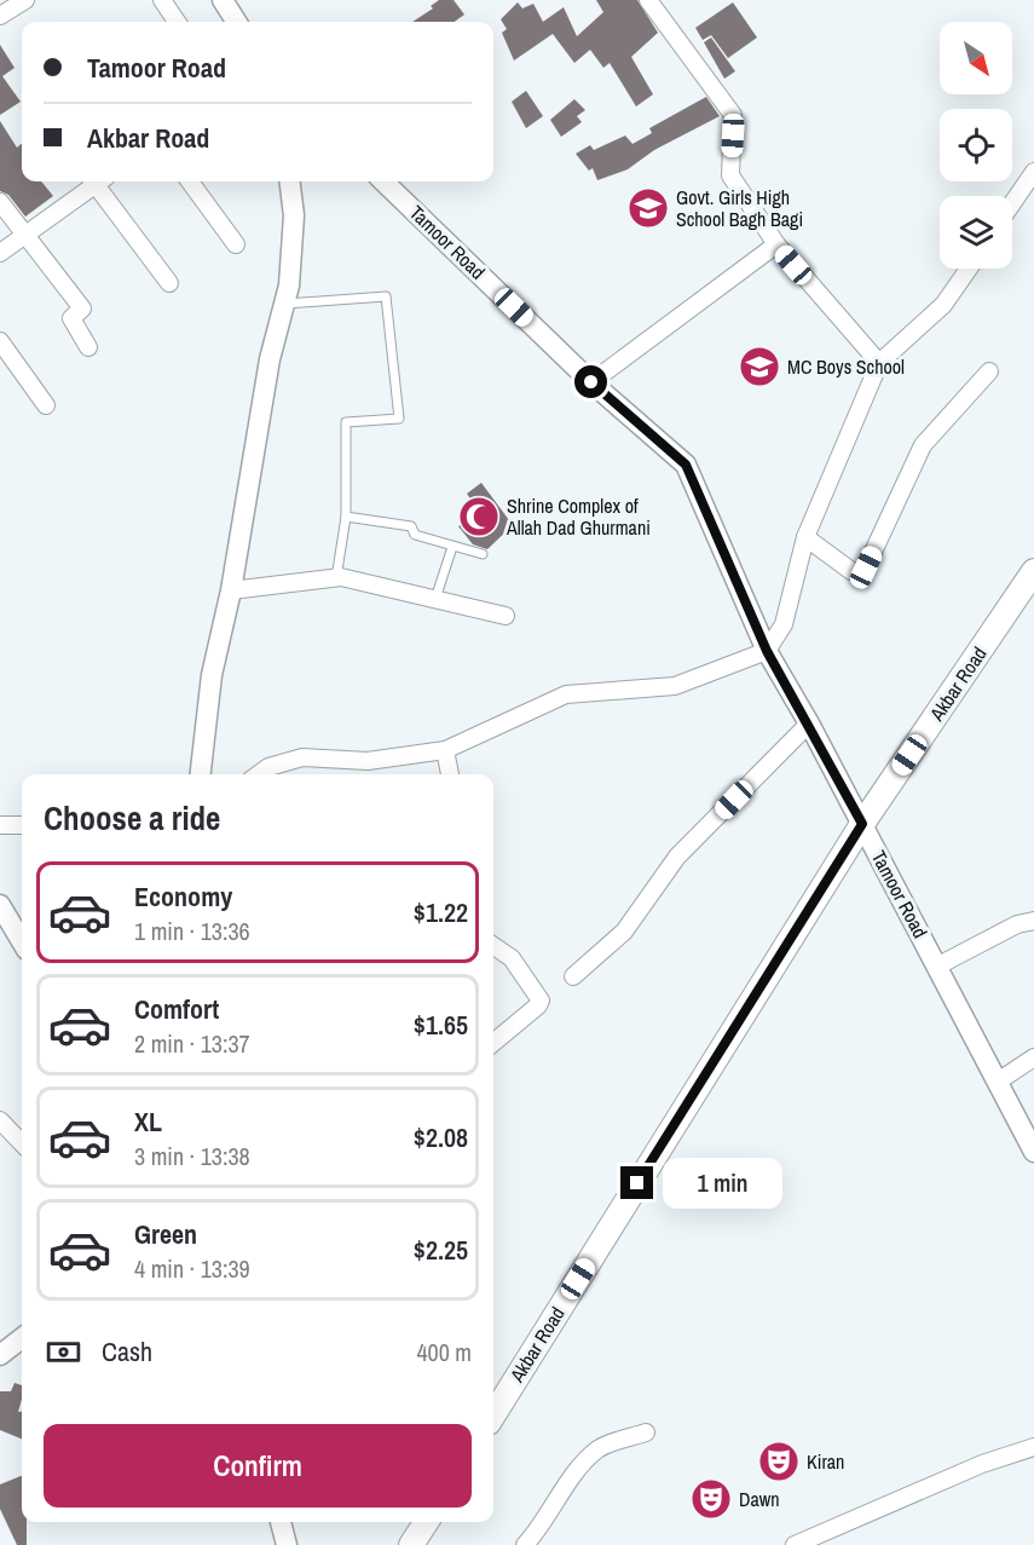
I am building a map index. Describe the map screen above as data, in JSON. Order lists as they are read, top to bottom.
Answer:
{
  "streets": {
    "main road": ["Akbar Road"],
    "street": ["Tamoor Road"]
  },
  "crossings": [
    ["Tamoor Road", "Akbar Road"]
  ],
  "places": {
    "school or university": ["Govt. Girls High School Bagh Bagi", "MC Boys School"],
    "mosque": ["Shrine Complex of Allah Dad Ghurmani"],
    "theatre": ["Kiran", "Dawn"]
  },
  "north": "bottom right",
  "page": {
    "banner": ["Tamoor Road", "Akbar Road"],
    "heading": "Choose a ride",
    "list": [
      {
        "name": "Economy",
        "note": "1 min · 13:36",
        "value": "$1.22"
      },
      {
        "name": "Comfort",
        "note": "2 min · 13:37",
        "value": "$1.65"
      },
      {
        "name": "XL",
        "note": "3 min · 13:38",
        "value": "$2.08"
      },
      {
        "name": "Green",
        "note": "4 min · 13:39",
        "value": "$2.25"
      }
    ],
    "bubble": "1 min",
    "pay": ["Cash", "400 m"],
    "buttons": "Confirm"
  }
}
